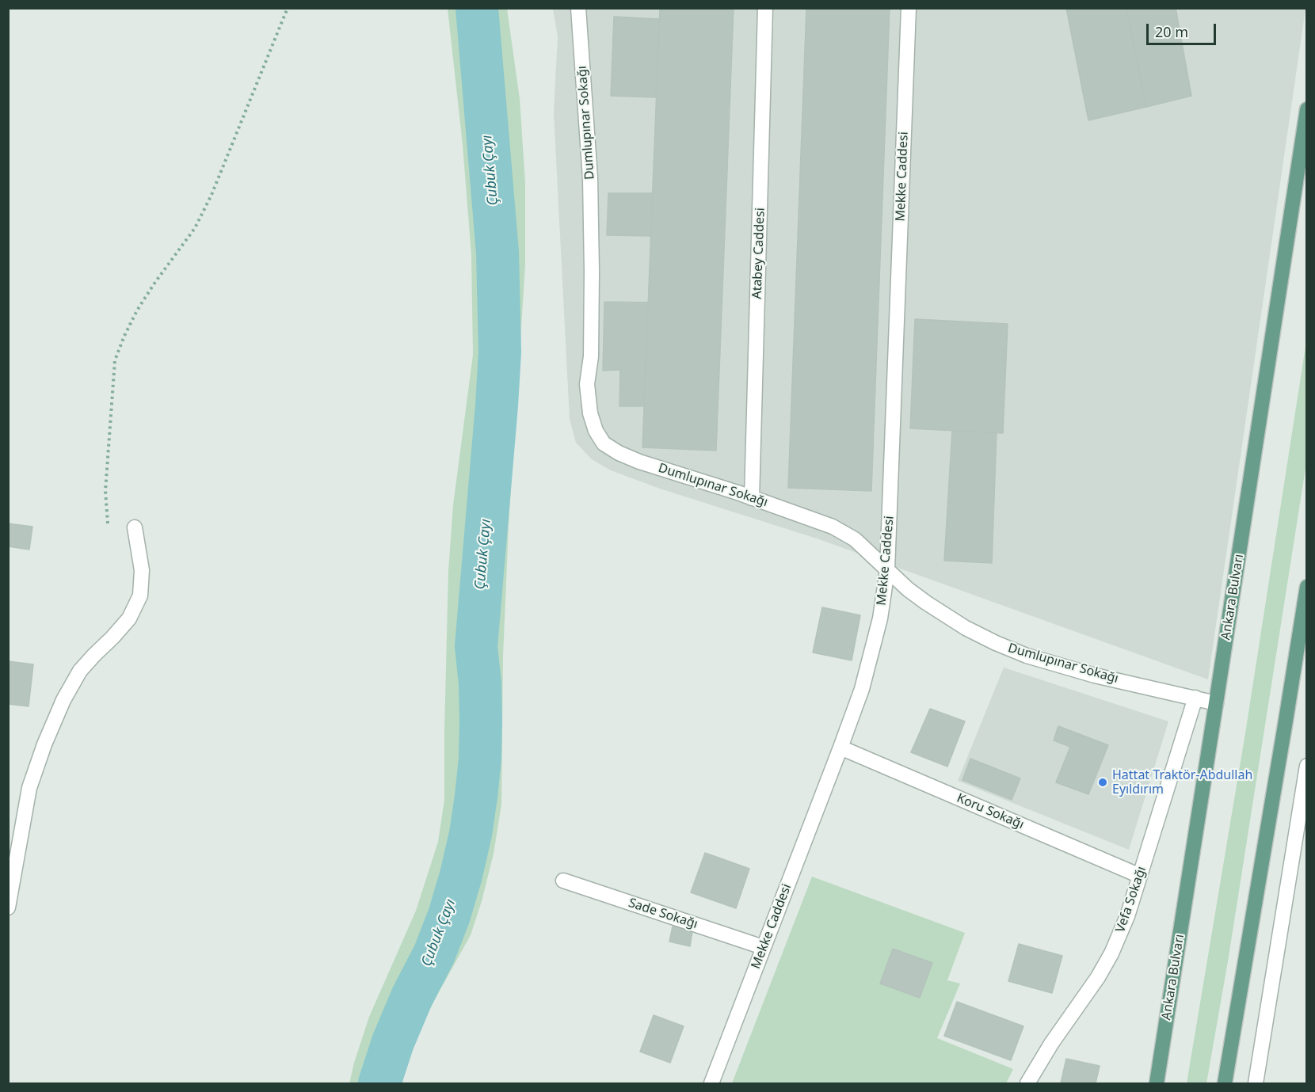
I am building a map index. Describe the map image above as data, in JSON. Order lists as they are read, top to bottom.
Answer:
{
  "streets": {
    "main road": ["Ankara Bulvarı"],
    "street": [
      "Dumlupınar Sokağı",
      "Mekke Caddesi",
      "Atabey Caddesi",
      "Koru Sokağı",
      "Vefa Sokağı",
      "Sade Sokağı"
    ]
  },
  "crossings": [
    ["Dumlupınar Sokağı", "Mekke Caddesi"],
    ["Dumlupınar Sokağı", "Atabey Caddesi"],
    ["Dumlupınar Sokağı", "Ankara Bulvarı"],
    ["Dumlupınar Sokağı", "Vefa Sokağı"],
    ["Mekke Caddesi", "Koru Sokağı"],
    ["Mekke Caddesi", "Sade Sokağı"],
    ["Koru Sokağı", "Vefa Sokağı"]
  ],
  "water": ["Çubuk Çayı"],
  "places": ["Hattat Traktör-Abdullah Eyıldırım"],
  "scale_bar": "20 m"
}
